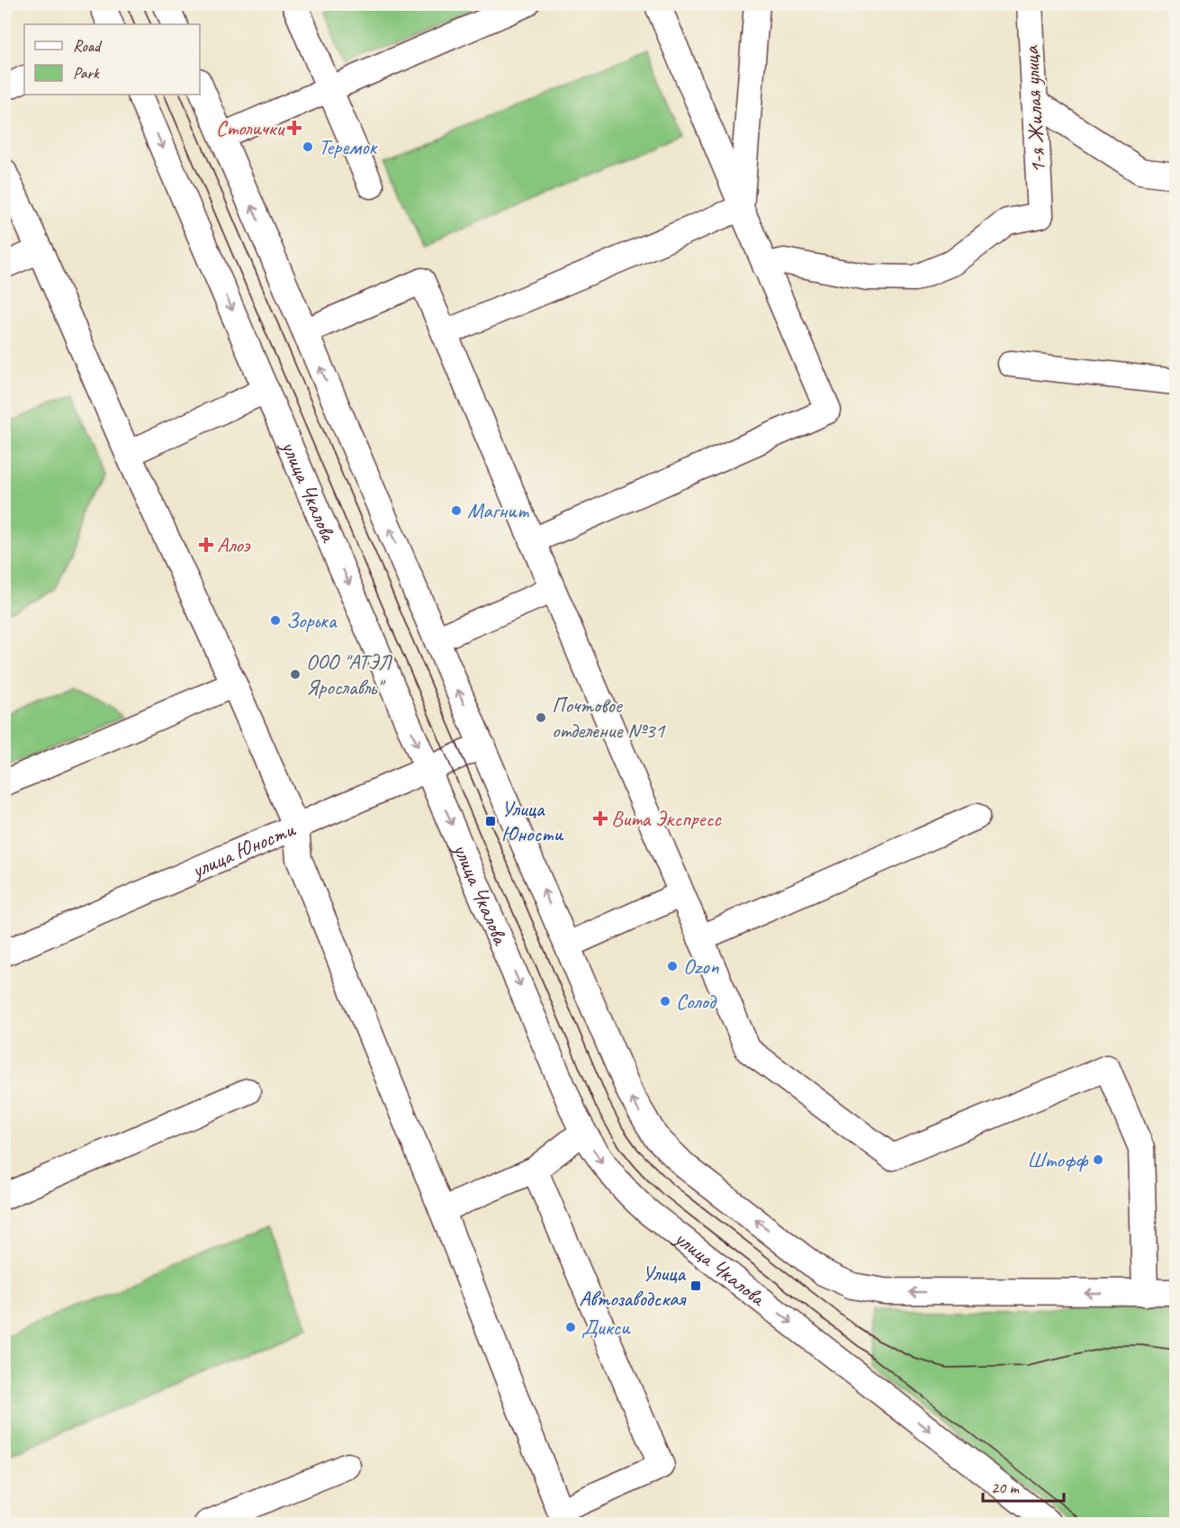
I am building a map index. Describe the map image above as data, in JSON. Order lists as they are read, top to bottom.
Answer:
{
  "streets": {
    "street": ["1-я Жилая улица", "улица Чкалова", "улица Юности"]
  },
  "crossings": [
    ["улица Чкалова", "улица Юности"]
  ],
  "places": {
    "health": ["Столички", "Алоэ", "Вита Экспресс"],
    "other": [
      "Теремок",
      "Магнит",
      "Зорька",
      "ООО \"АТЭЛ Ярославль\"",
      "Почтовое отделение №31",
      "Ozon",
      "Солод",
      "Штофф",
      "Дикси"
    ],
    "transit": ["Улица Юности", "Улица Автозаводская"]
  },
  "legend": ["Road", "Park"],
  "scale_bar": "20 m"
}
